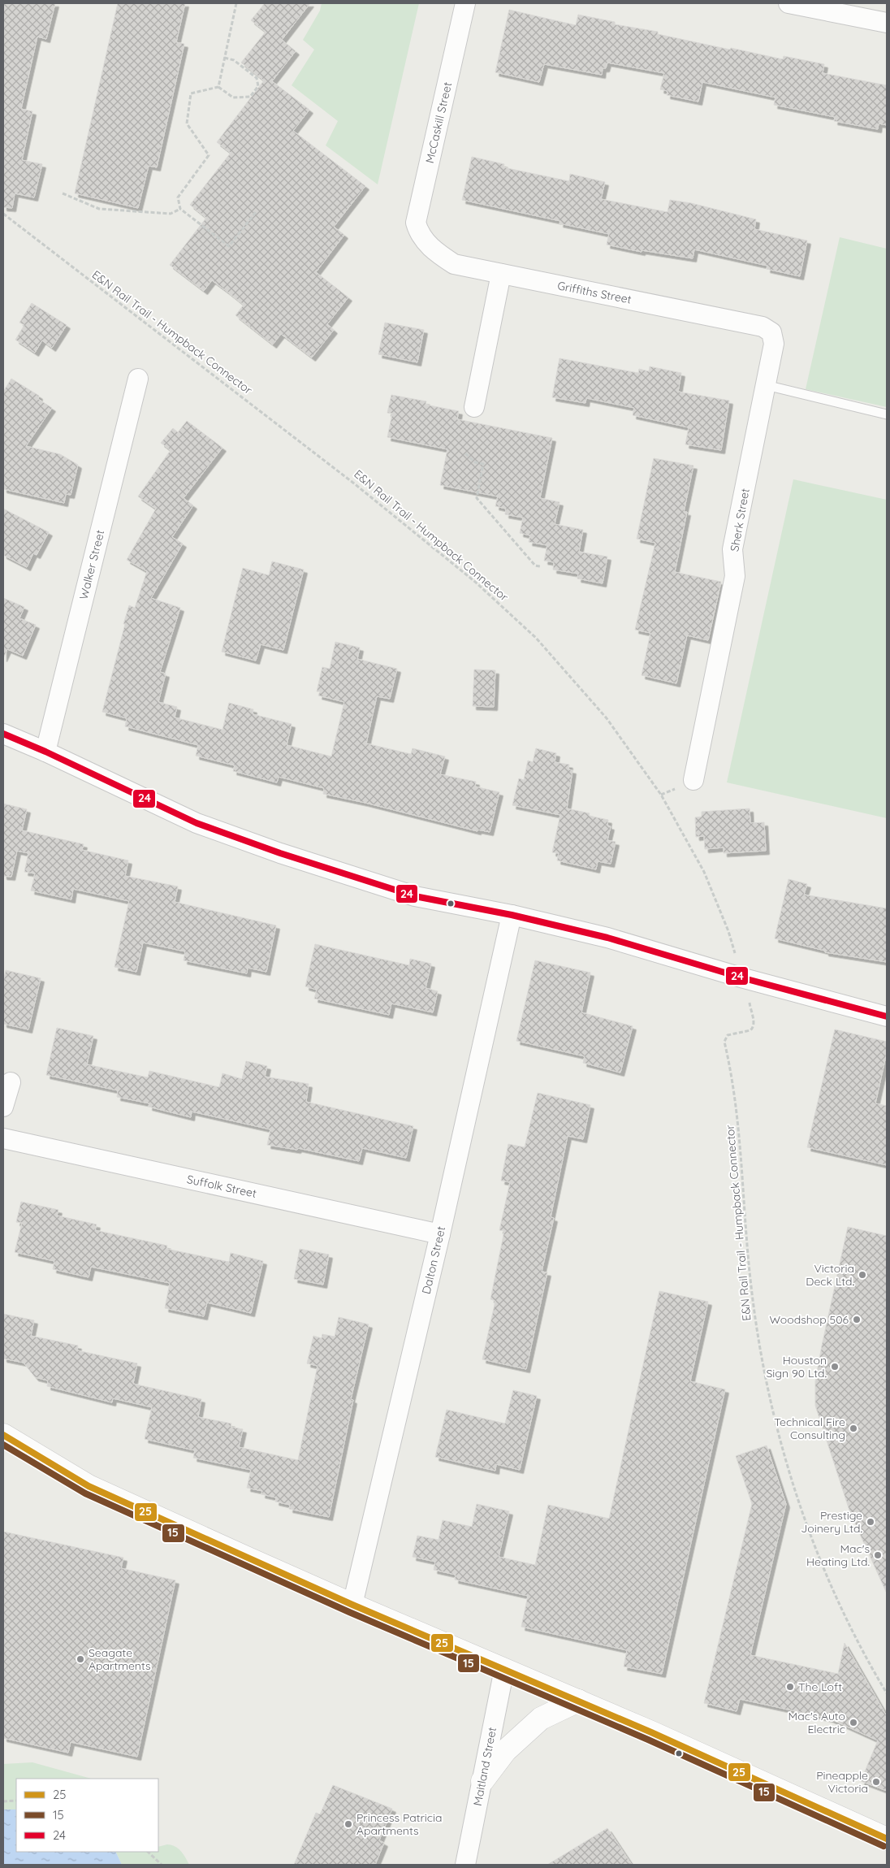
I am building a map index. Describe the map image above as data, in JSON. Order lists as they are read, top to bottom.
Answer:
{
  "streets": {
    "street": [
      "McCaskill Street",
      "Griffiths Street",
      "Sherk Street",
      "Walker Street",
      "Suffolk Street",
      "Dalton Street",
      "Maitland Street"
    ],
    "path": ["E&N Rail Trail - Humpback Connector"]
  },
  "crossings": [
    ["McCaskill Street", "Griffiths Street"],
    ["Griffiths Street", "Sherk Street"],
    ["Suffolk Street", "Dalton Street"]
  ],
  "places": [
    "Victoria Deck Ltd.",
    "Woodshop 506",
    "Houston Sign 90 Ltd.",
    "Technical Fire Consulting",
    "Prestige Joinery Ltd.",
    "Mac's Heating Ltd.",
    "Seagate Apartments",
    "The Loft",
    "Mac's Auto Electric",
    "Pineapple Victoria",
    "Princess Patricia Apartments"
  ],
  "lines": ["transit line 24", "transit line 25", "transit line 15"],
  "legend": ["25", "15", "24"]
}
